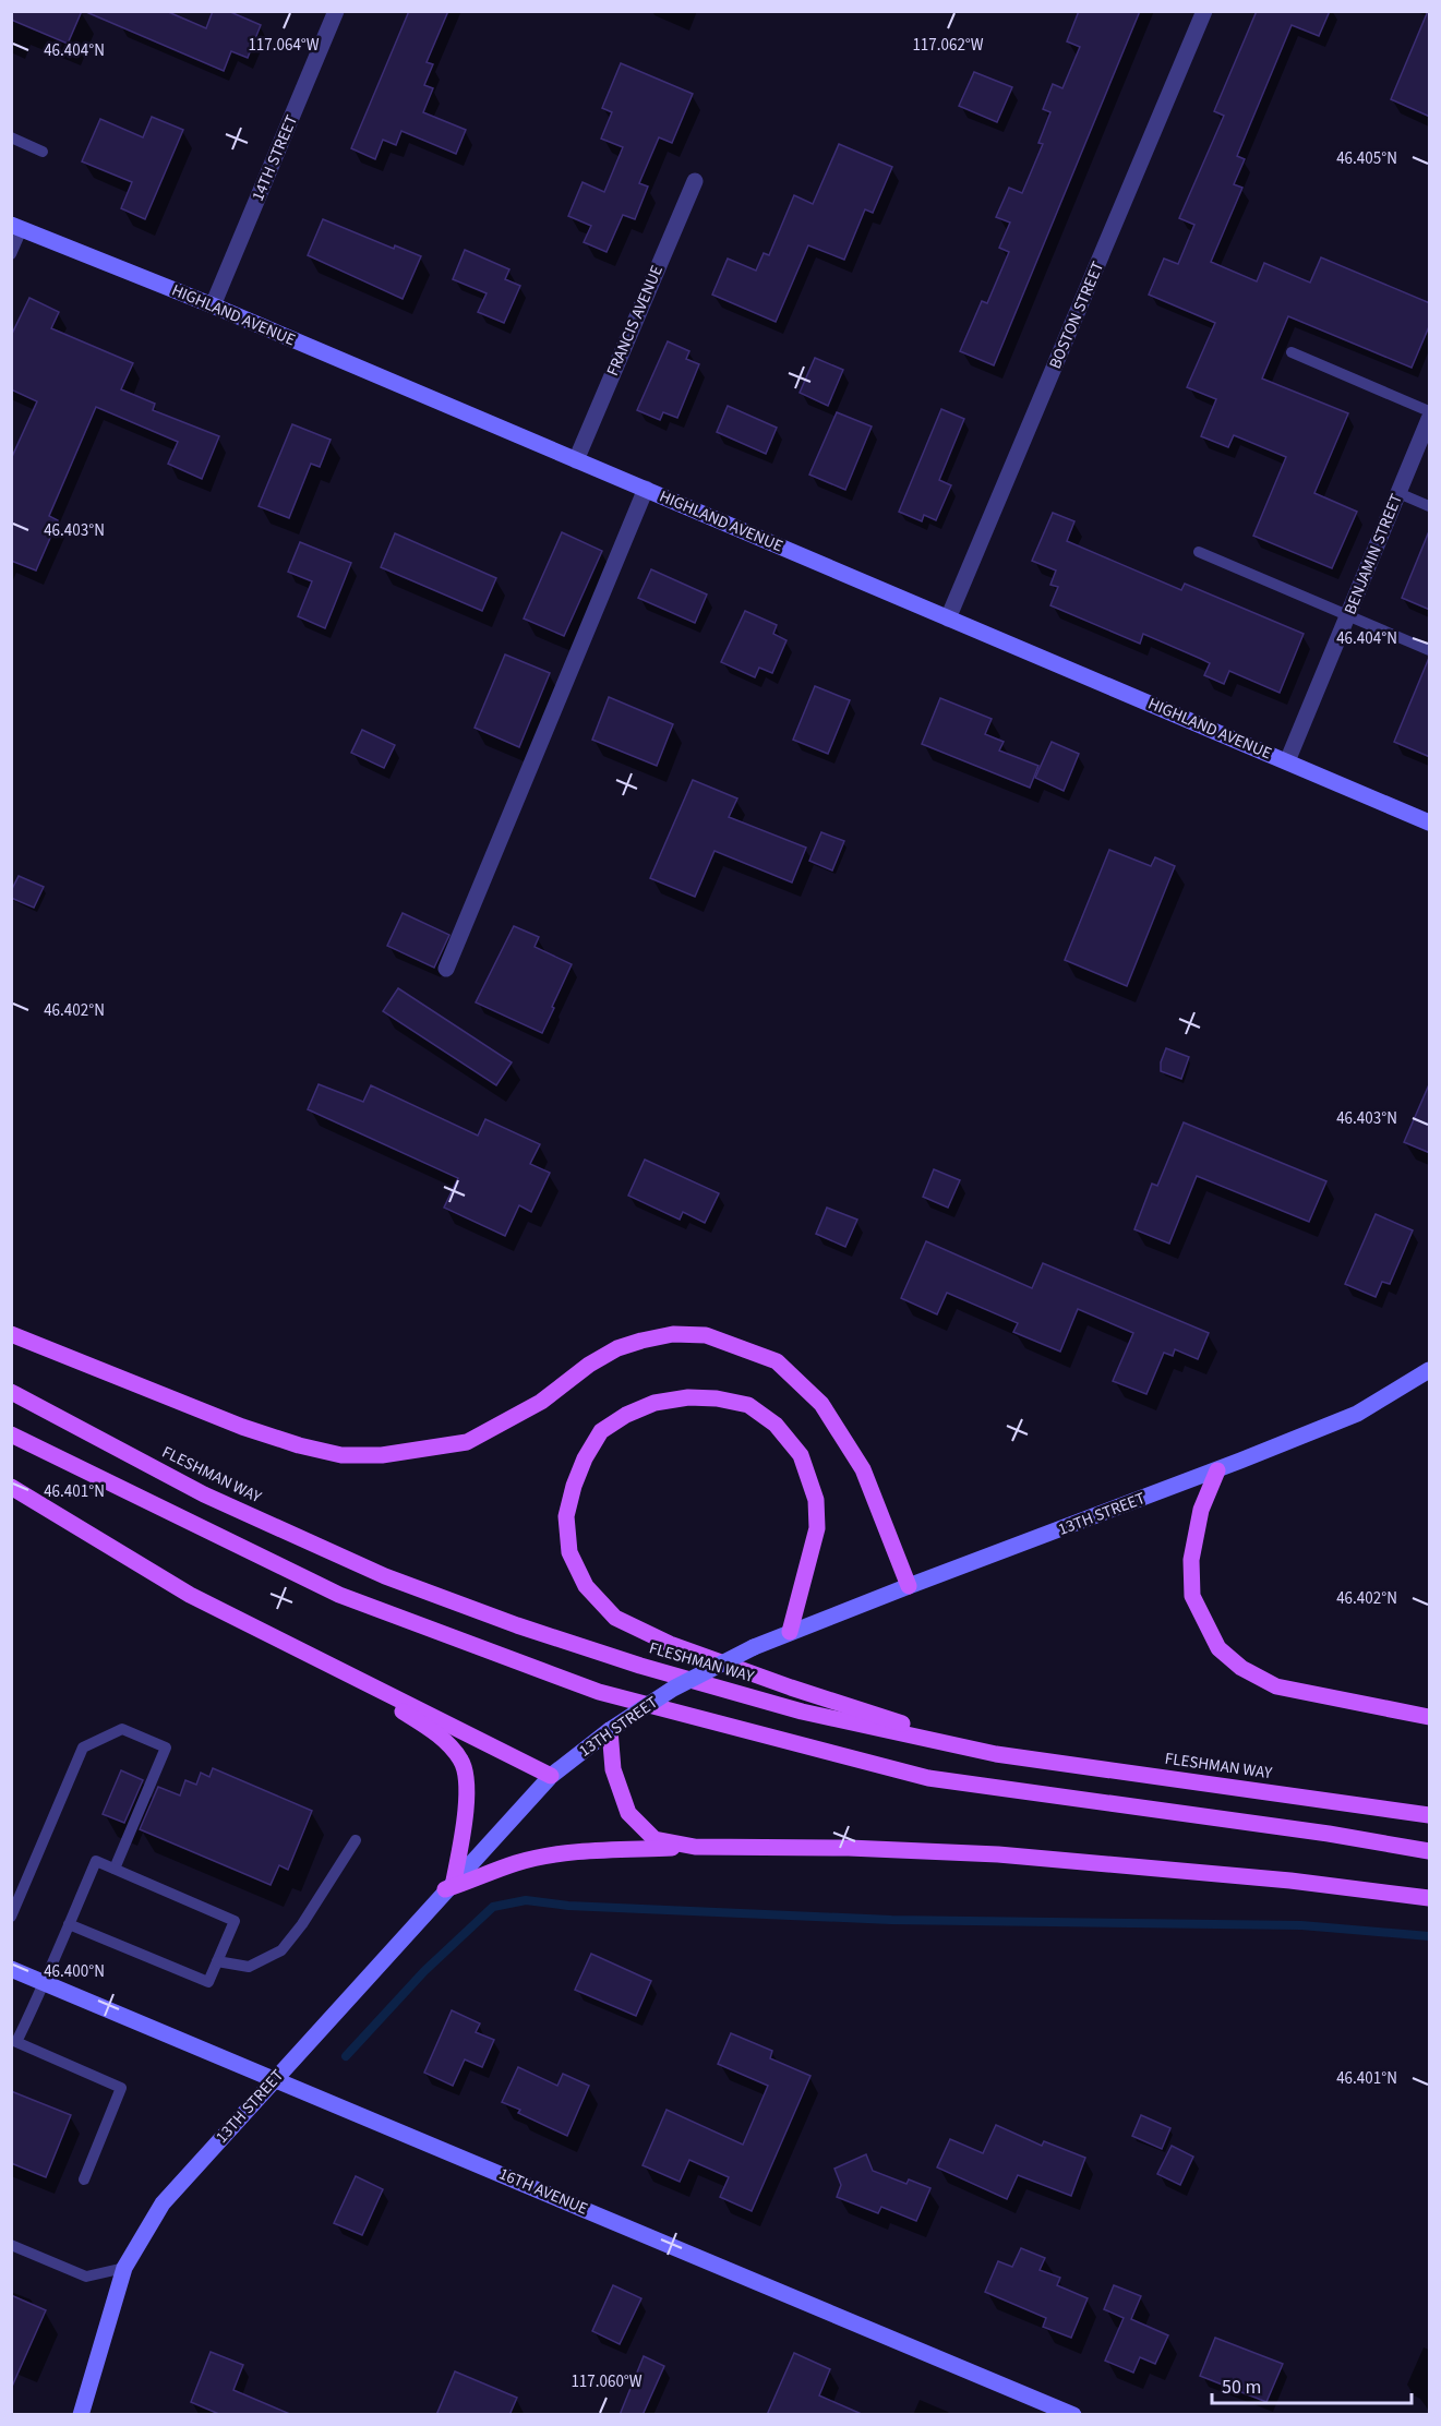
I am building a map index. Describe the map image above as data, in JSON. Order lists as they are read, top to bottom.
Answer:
{
  "streets": {
    "main road": [
      "HIGHLAND AVENUE",
      "FLESHMAN WAY",
      "13TH STREET",
      "16TH AVENUE"
    ],
    "street": [
      "14TH STREET",
      "BOSTON STREET",
      "FRANCIS AVENUE",
      "BENJAMIN STREET"
    ]
  },
  "crossings": [
    ["14TH STREET", "HIGHLAND AVENUE"],
    ["HIGHLAND AVENUE", "BOSTON STREET"],
    ["HIGHLAND AVENUE", "FRANCIS AVENUE"],
    ["HIGHLAND AVENUE", "BENJAMIN STREET"],
    ["13TH STREET", "16TH AVENUE"]
  ],
  "scale_bar": "50 m",
  "coordinates": [
    "117.064°W",
    "117.062°W",
    "46.404°N",
    "46.405°N",
    "46.403°N",
    "46.402°N",
    "46.401°N",
    "46.400°N",
    "117.060°W"
  ]
}
